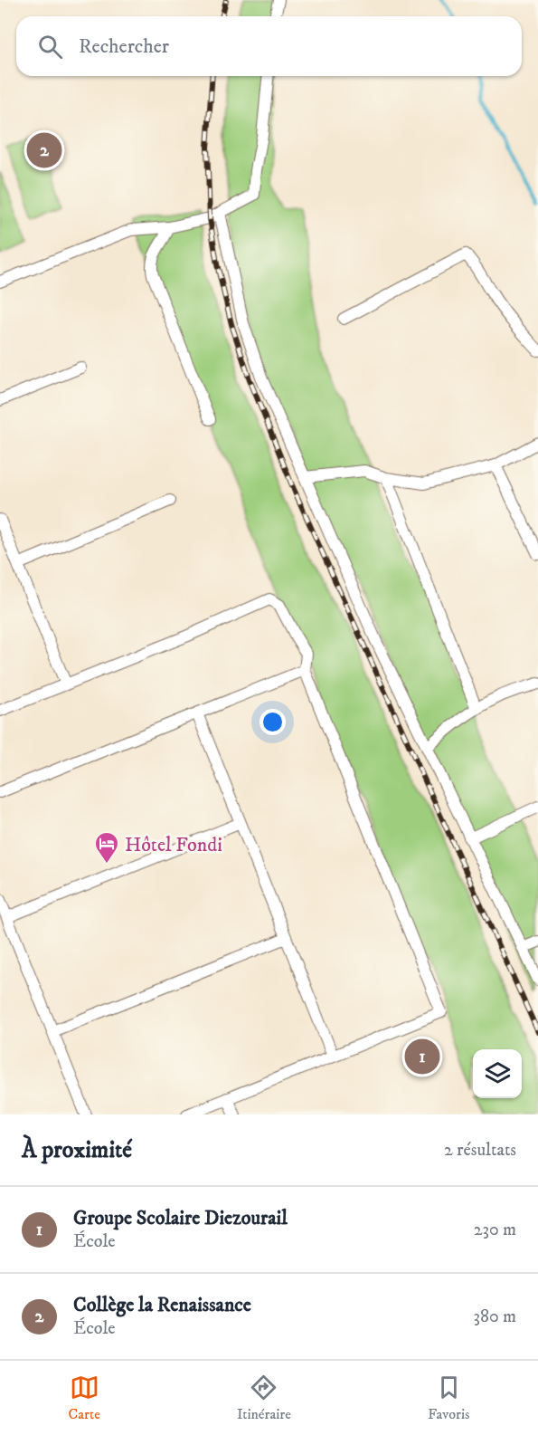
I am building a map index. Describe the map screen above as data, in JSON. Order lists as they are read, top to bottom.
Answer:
{
  "places": {
    "hotel": ["Hôtel Fondi"]
  },
  "page": {
    "search": "Rechercher",
    "pins": ["2", "1"],
    "heading": ["À proximité", "2 résultats"],
    "list": [
      {
        "mark": "1",
        "name": "Groupe Scolaire Diezourail",
        "note": "École",
        "value": "230 m"
      },
      {
        "mark": "2",
        "name": "Collège la Renaissance",
        "note": "École",
        "value": "380 m"
      }
    ],
    "nav": ["Carte", "Itinéraire", "Favoris"]
  }
}
